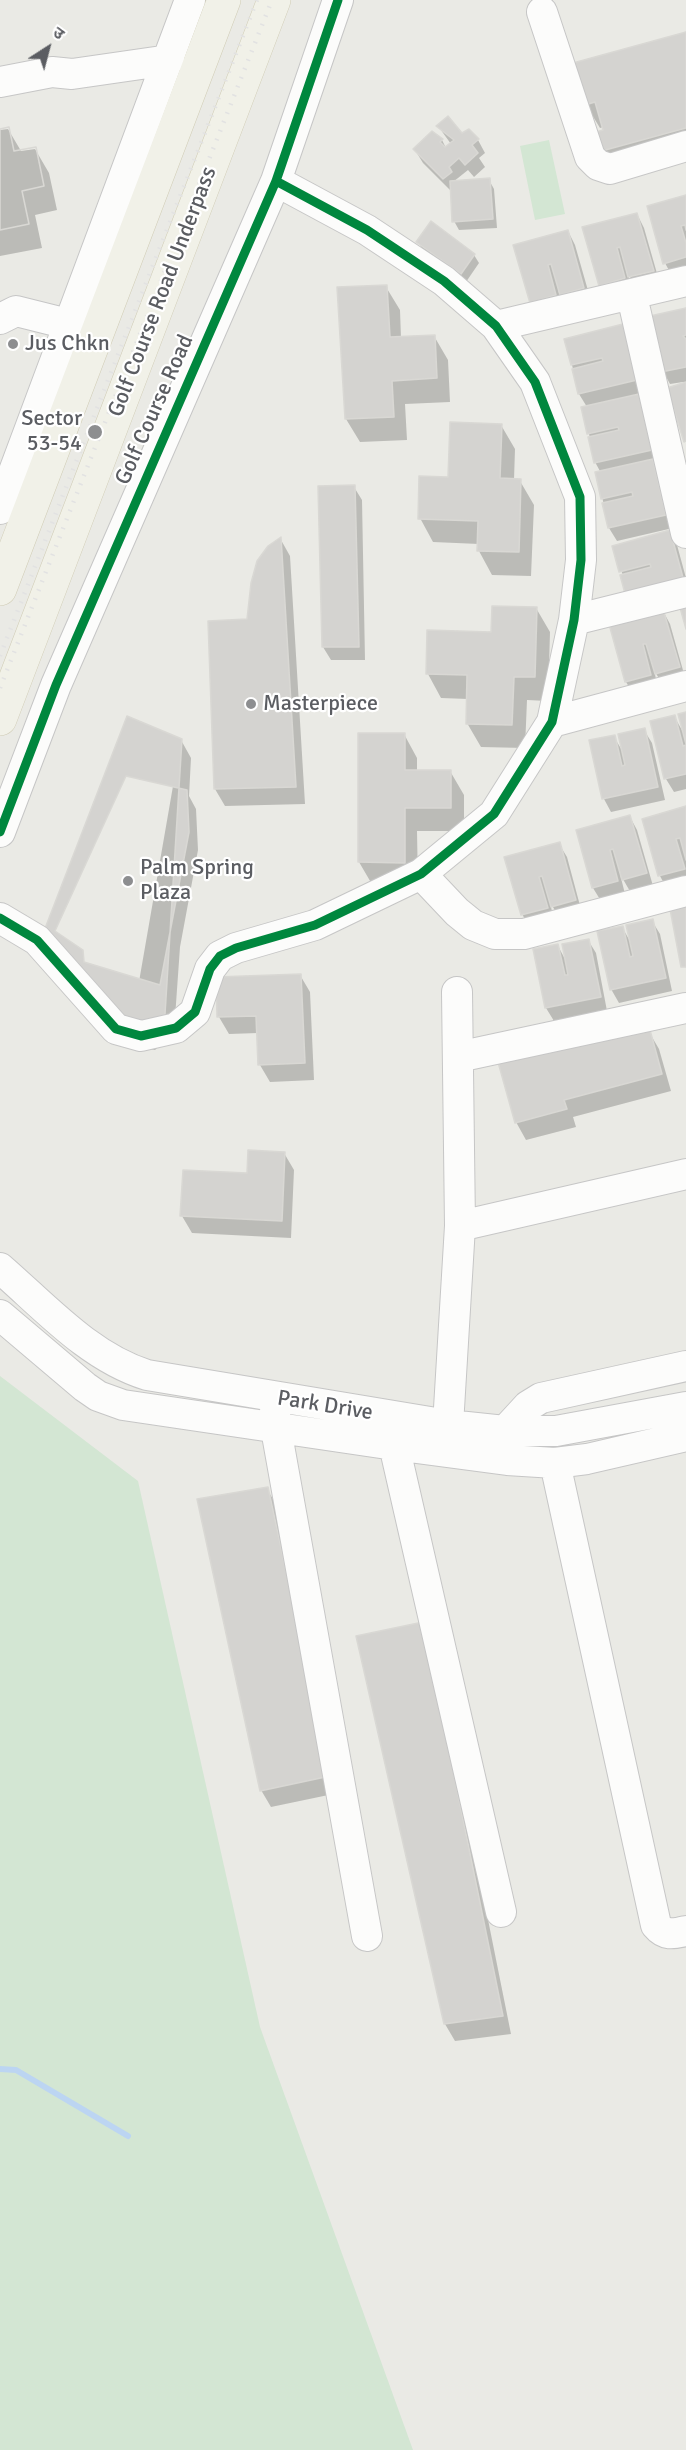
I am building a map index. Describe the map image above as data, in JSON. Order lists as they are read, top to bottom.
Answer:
{
  "streets": {
    "main road": ["Golf Course Road Underpass"],
    "street": ["Golf Course Road", "Park Drive"]
  },
  "places": [
    "Jus Chkn",
    "Sector 53-54",
    "Masterpiece",
    "Palm Spring Plaza"
  ],
  "north": "top right"
}
